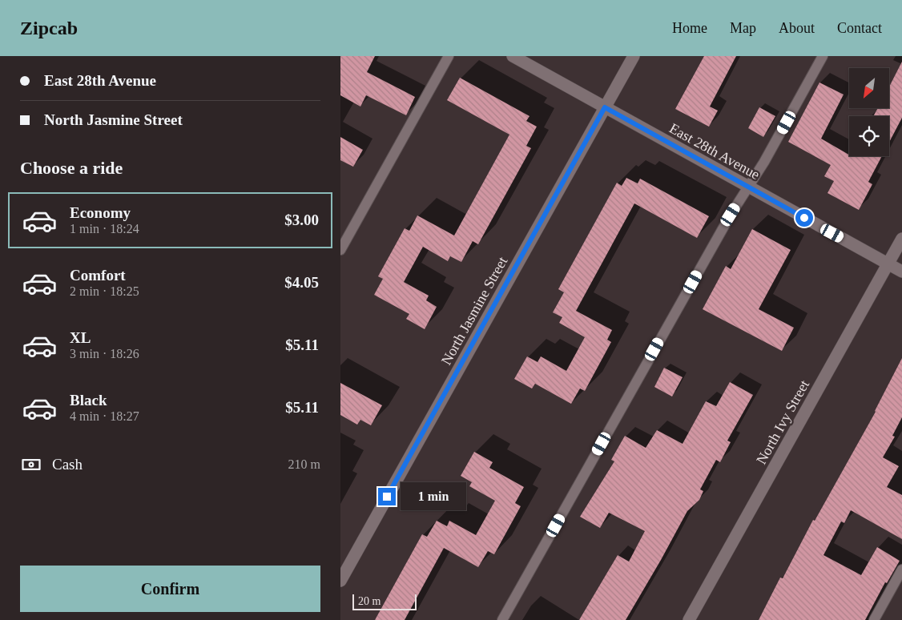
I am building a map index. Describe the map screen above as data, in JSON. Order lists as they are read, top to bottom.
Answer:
{
  "streets": {
    "street": ["East 28th Avenue", "North Jasmine Street", "North Ivy Street"]
  },
  "crossings": [
    ["East 28th Avenue", "North Jasmine Street"],
    ["East 28th Avenue", "North Ivy Street"]
  ],
  "scale_bar": "20 m",
  "north": "bottom left",
  "page": {
    "header": "Zipcab",
    "nav": [
      "Home",
      "Map",
      "About",
      "Contact"
    ],
    "banner": ["East 28th Avenue", "North Jasmine Street"],
    "heading": "Choose a ride",
    "list": [
      {
        "name": "Economy",
        "note": "1 min · 18:24",
        "value": "$3.00"
      },
      {
        "name": "Comfort",
        "note": "2 min · 18:25",
        "value": "$4.05"
      },
      {
        "name": "XL",
        "note": "3 min · 18:26",
        "value": "$5.11"
      },
      {
        "name": "Black",
        "note": "4 min · 18:27",
        "value": "$5.11"
      }
    ],
    "pay": ["Cash", "210 m"],
    "bubble": "1 min",
    "buttons": "Confirm",
    "scale": "20 m"
  }
}
